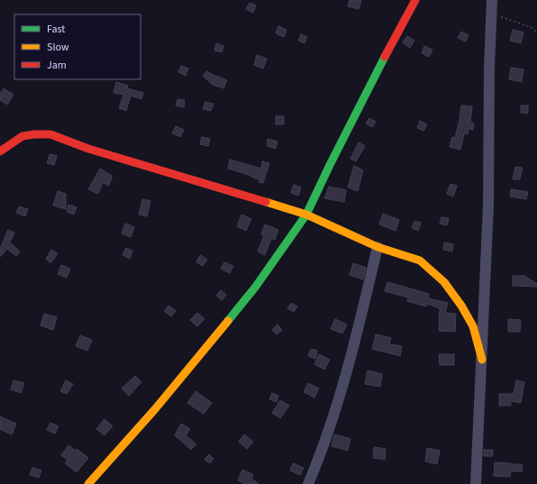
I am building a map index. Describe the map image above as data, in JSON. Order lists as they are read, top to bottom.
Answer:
{
  "legend": ["Fast", "Slow", "Jam"]
}
